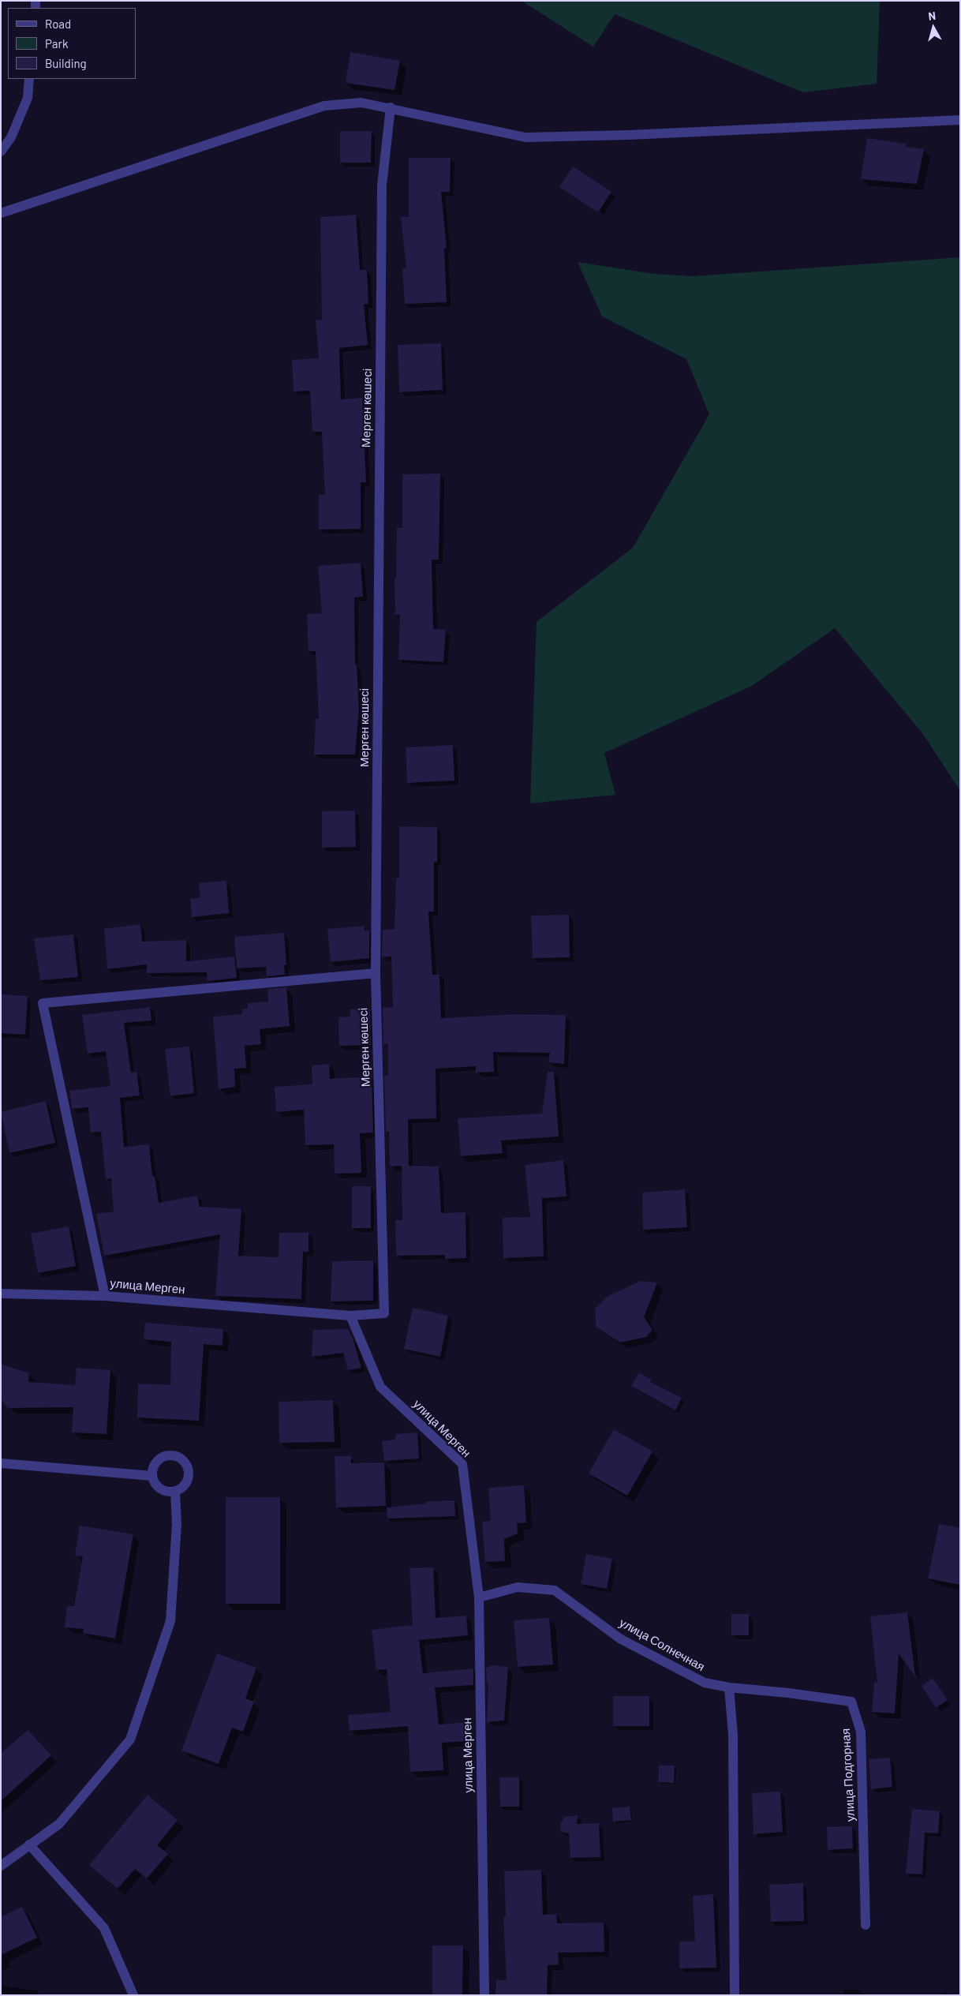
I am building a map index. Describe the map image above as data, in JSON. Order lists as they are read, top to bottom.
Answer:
{
  "streets": {
    "street": [
      "Мерген көшесі",
      "улица Мерген",
      "улица Солнечная",
      "улица Подгорная"
    ]
  },
  "crossings": [
    ["Мерген көшесі", "улица Мерген"],
    ["улица Мерген", "улица Солнечная"],
    ["улица Солнечная", "улица Подгорная"]
  ],
  "legend": ["Road", "Park", "Building"],
  "north": "top"
}
